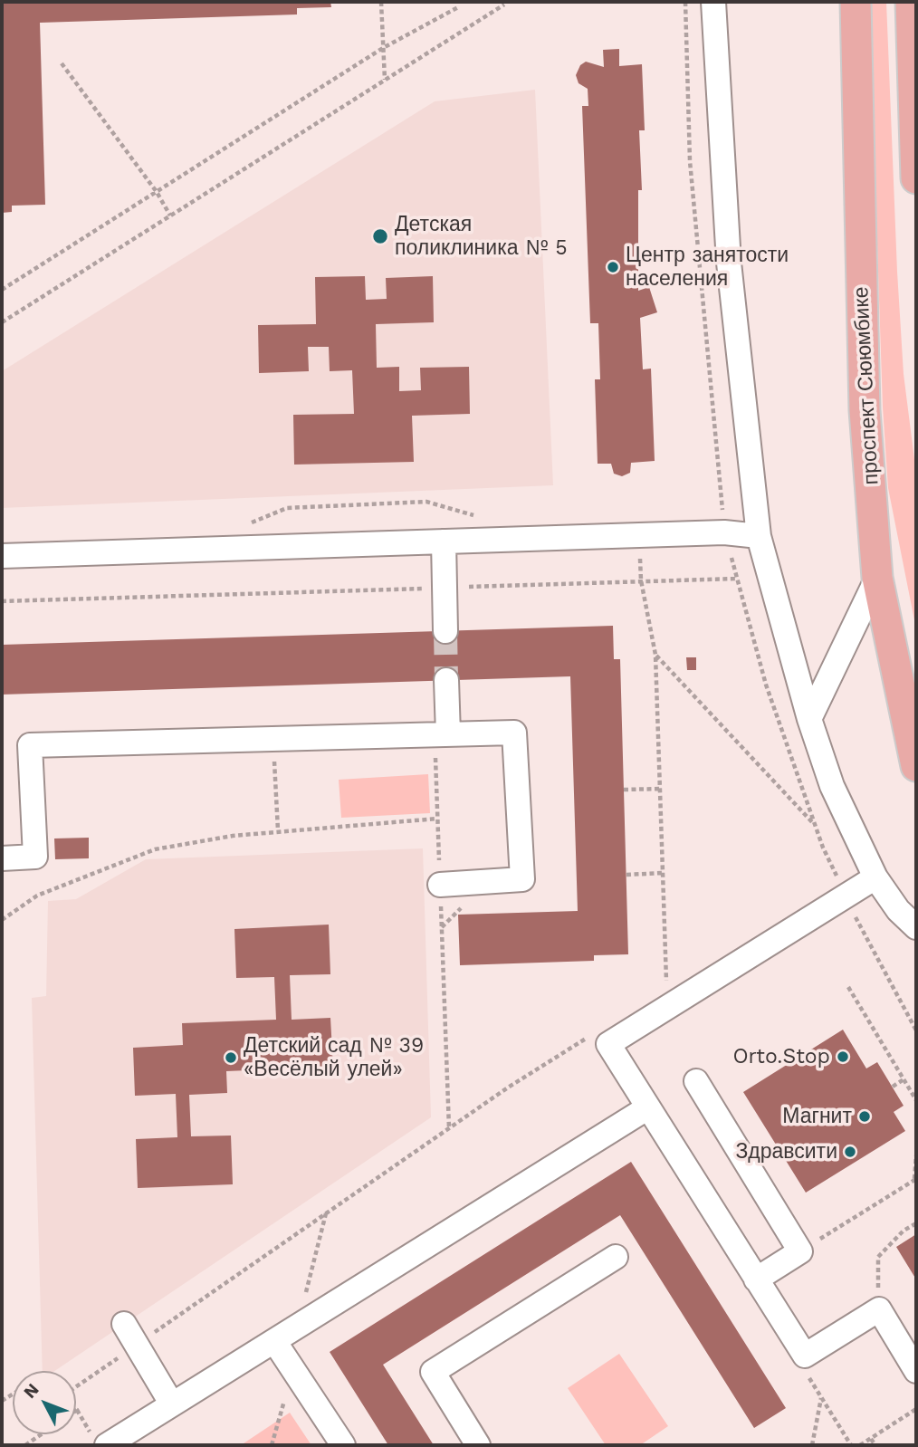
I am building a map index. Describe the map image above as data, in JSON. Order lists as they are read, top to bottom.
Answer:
{
  "streets": {
    "main road": ["проспект Сююмбике"]
  },
  "places": [
    "Детская поликлиника № 5",
    "Центр занятости населения",
    "Orto.Stop",
    "Детский сад № 39 «Весёлый улей»",
    "Магнит",
    "Здравсити"
  ],
  "north": "top left"
}
